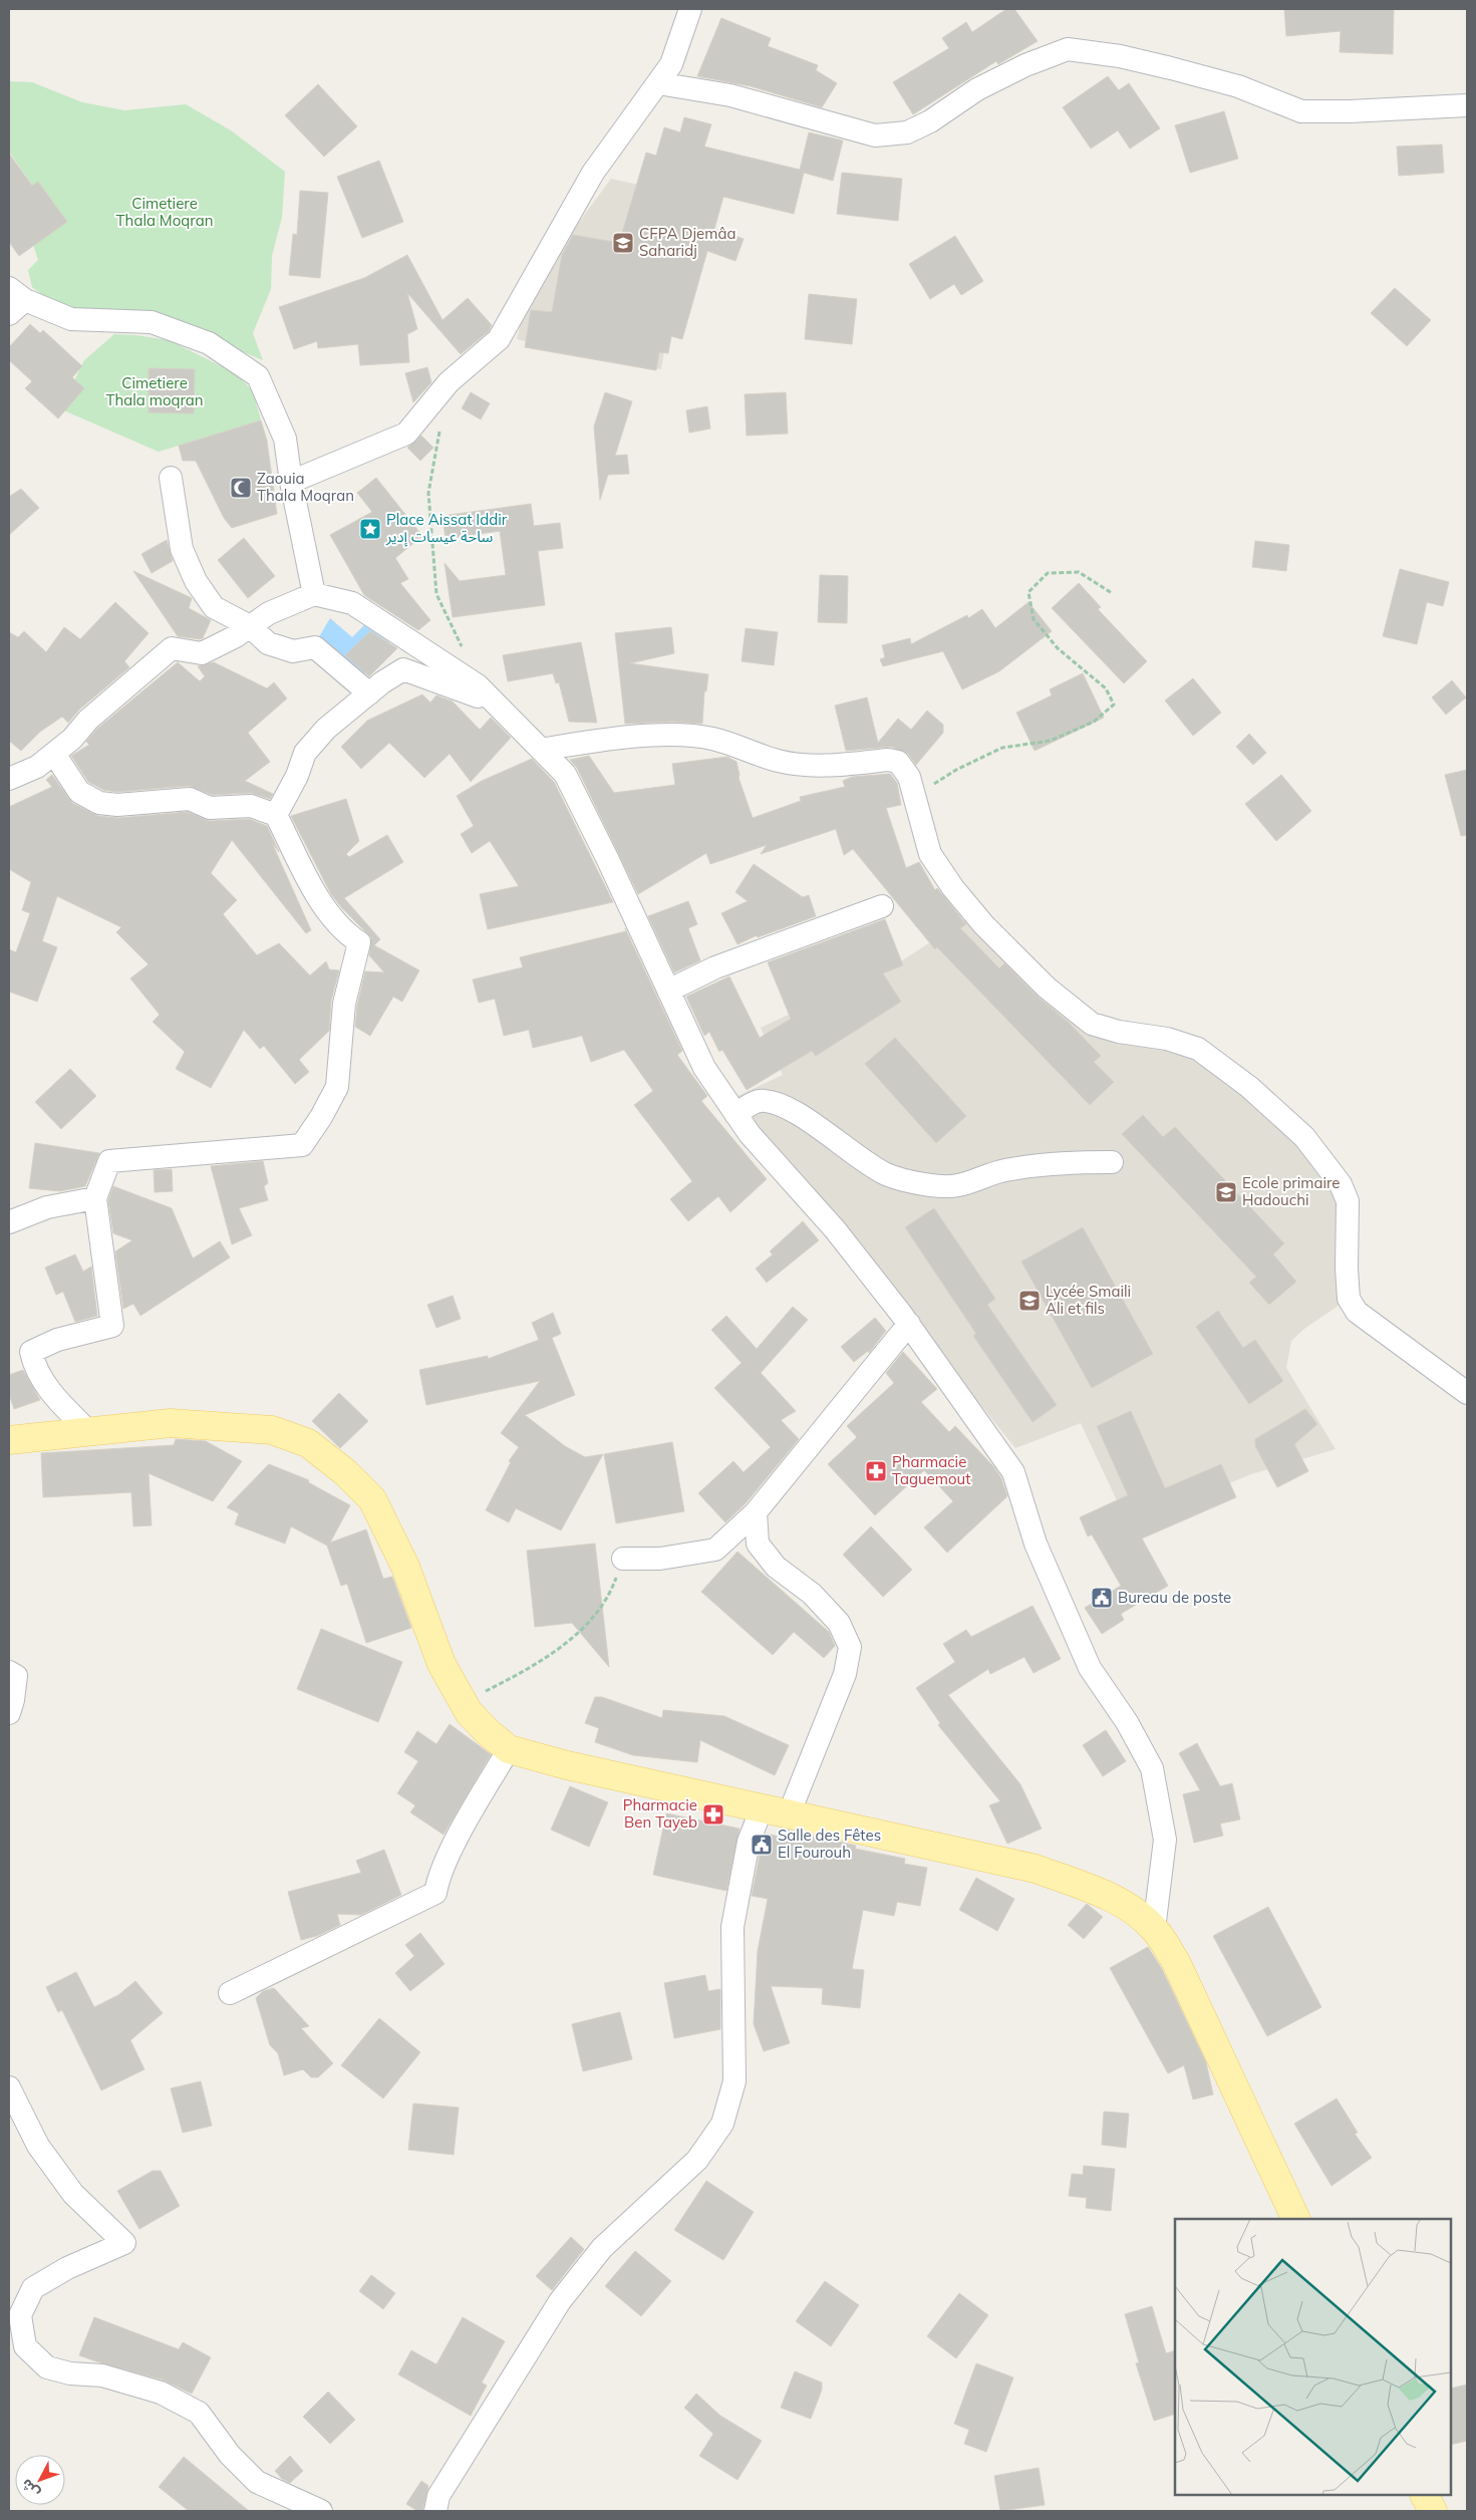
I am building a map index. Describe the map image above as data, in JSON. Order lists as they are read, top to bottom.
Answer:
{
  "parks": ["Cimetiere Thala Moqran", "Cimetiere Thala moqran"],
  "places": {
    "school or university": ["CFPA Djemâa Saharidj", "Ecole primaire Hadouchi", "Lycée Smaili Ali et fils"],
    "mosque": ["Zaouia Thala Moqran"],
    "place": ["Place Aissat Iddir ساحة عيسات إدير"],
    "pharmacy": ["Pharmacie Taguemout", "Pharmacie Ben Tayeb"],
    "public building": ["Bureau de poste", "Salle des Fêtes El Fourouh"]
  },
  "north": "bottom left"
}
